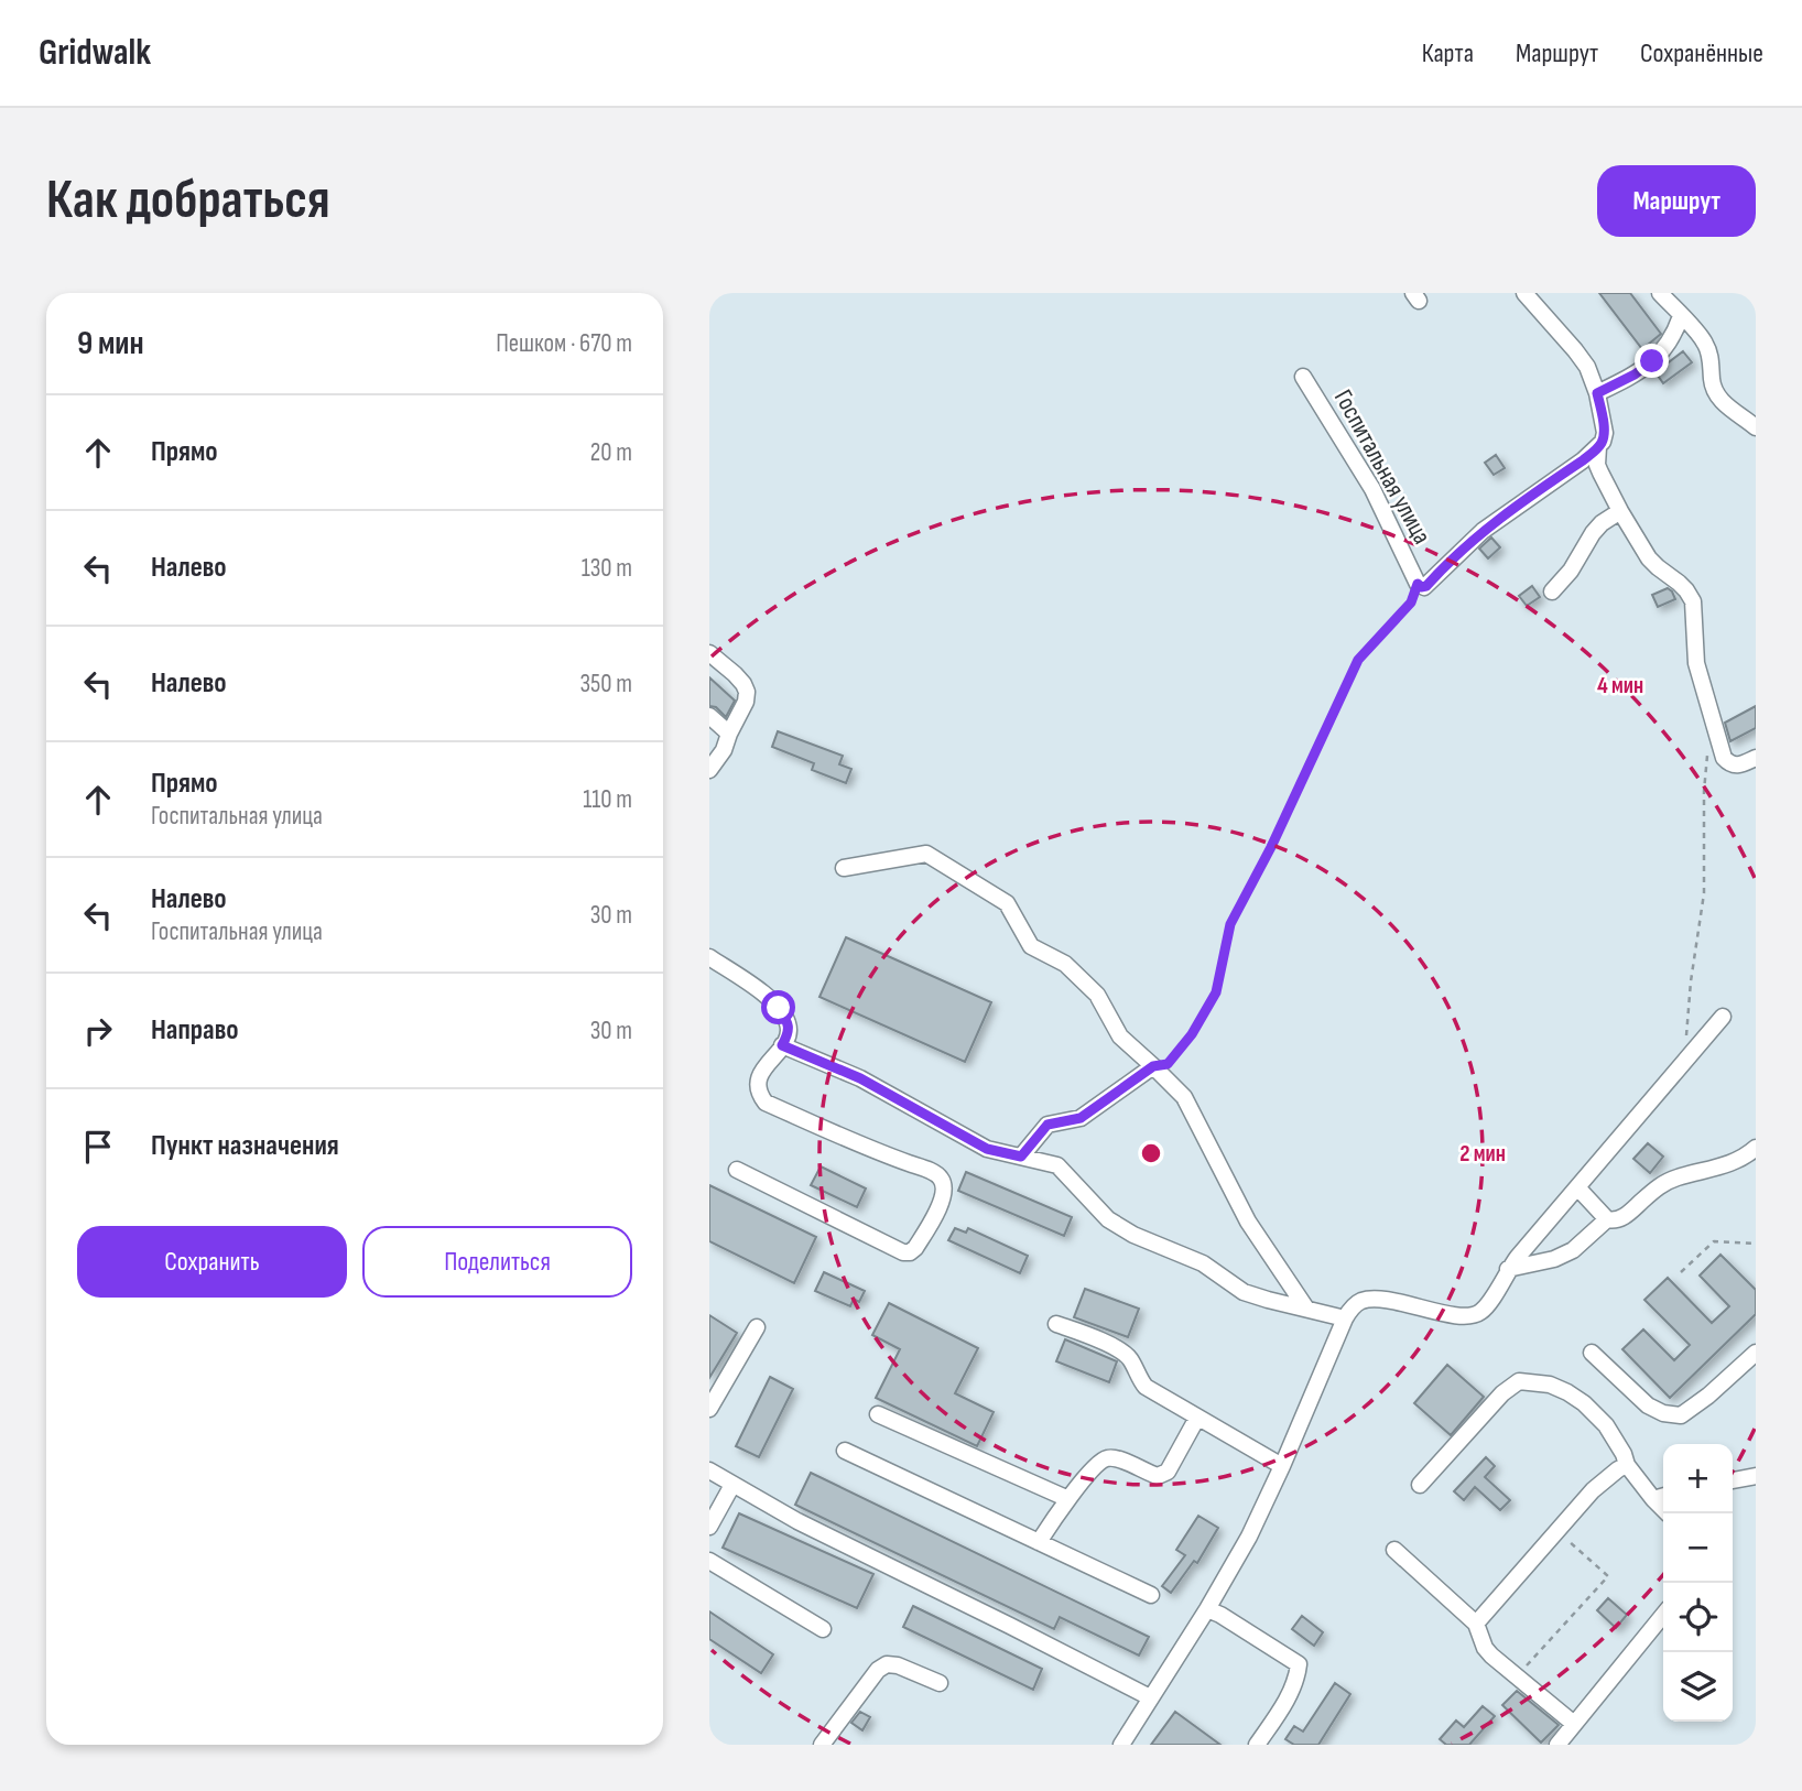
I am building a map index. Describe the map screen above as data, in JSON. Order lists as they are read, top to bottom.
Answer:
{
  "streets": {
    "street": ["Госпитальная улица"]
  },
  "page": {
    "header": "Gridwalk",
    "nav": ["Карта", "Маршрут", "Сохранённые"],
    "buttons": [
      "Маршрут",
      ["Сохранить", "Поделиться"]
    ],
    "title": "Как добраться",
    "heading": ["9 мин", "Пешком · 670 m"],
    "list": [
      ["Прямо", "20 m"],
      ["Налево", "130 m"],
      ["Налево", "350 m"],
      ["Прямо", "Госпитальная улица", "110 m"],
      ["Налево", "Госпитальная улица", "30 m"],
      ["Направо", "30 m"],
      "Пункт назначения"
    ],
    "map_buttons": ["+", "−"]
  },
  "rings": ["4 мин", "2 мин"]
}
